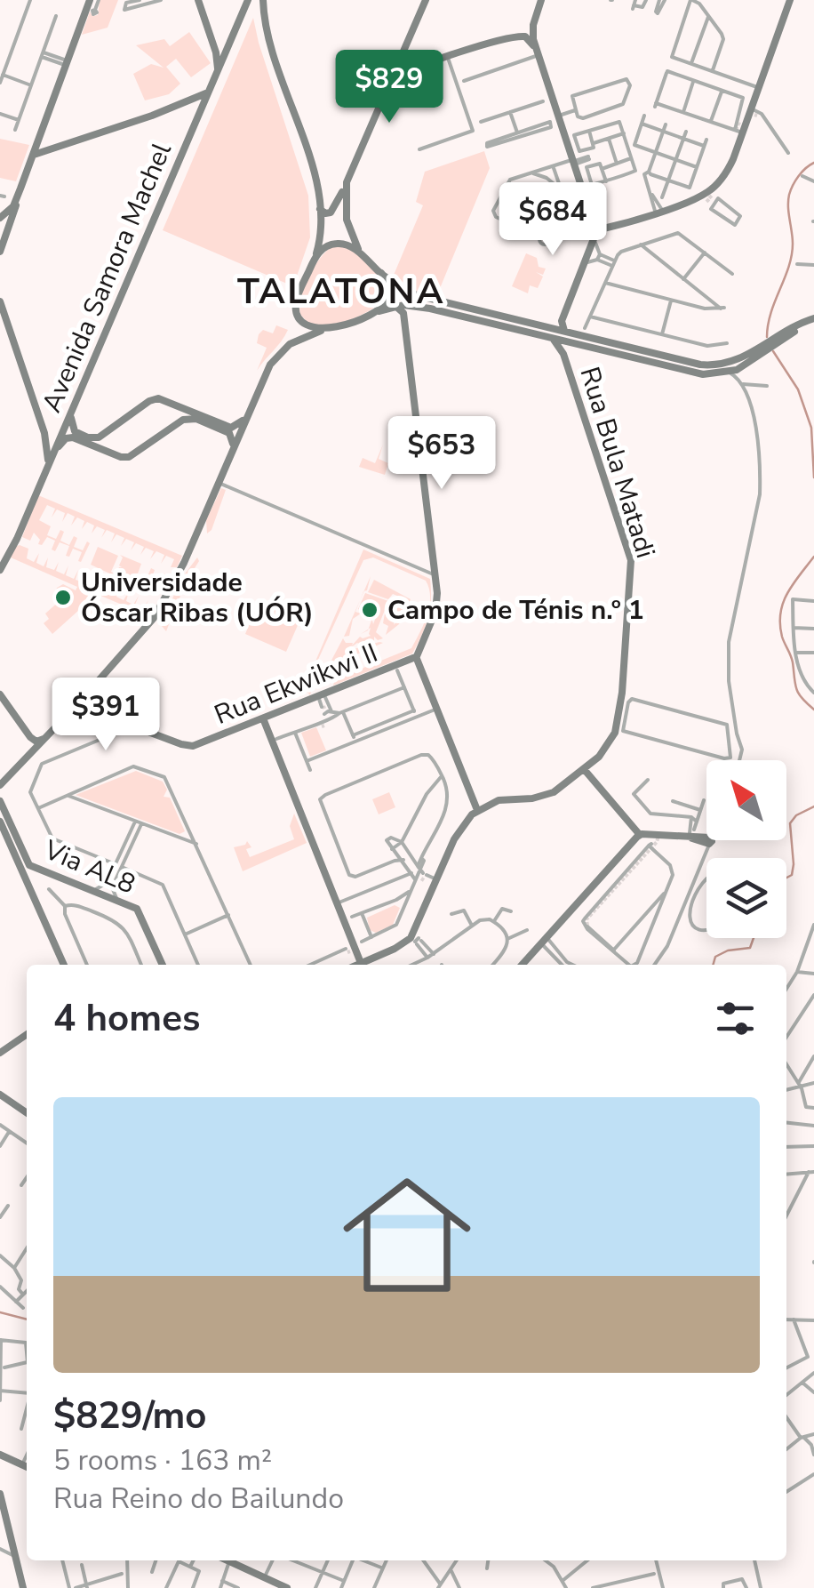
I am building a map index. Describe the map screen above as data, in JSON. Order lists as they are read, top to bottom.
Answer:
{
  "streets": {
    "street": [
      "Avenida Samora Machel",
      "Rua Bula Matadi",
      "Rua Ekwikwi II",
      "Via AL8"
    ]
  },
  "districts": ["TALATONA"],
  "places": ["Universidade Óscar Ribas (UÓR)", "Campo de Ténis n.º 1"],
  "north": "top left",
  "page": {
    "price": [
      "$829",
      "$684",
      "$653",
      "$391"
    ],
    "heading": "4 homes",
    "list": [
      {
        "name": "$829/mo",
        "note": "5 rooms · 163 m² · Rua Reino do Bailundo"
      }
    ]
  }
}
